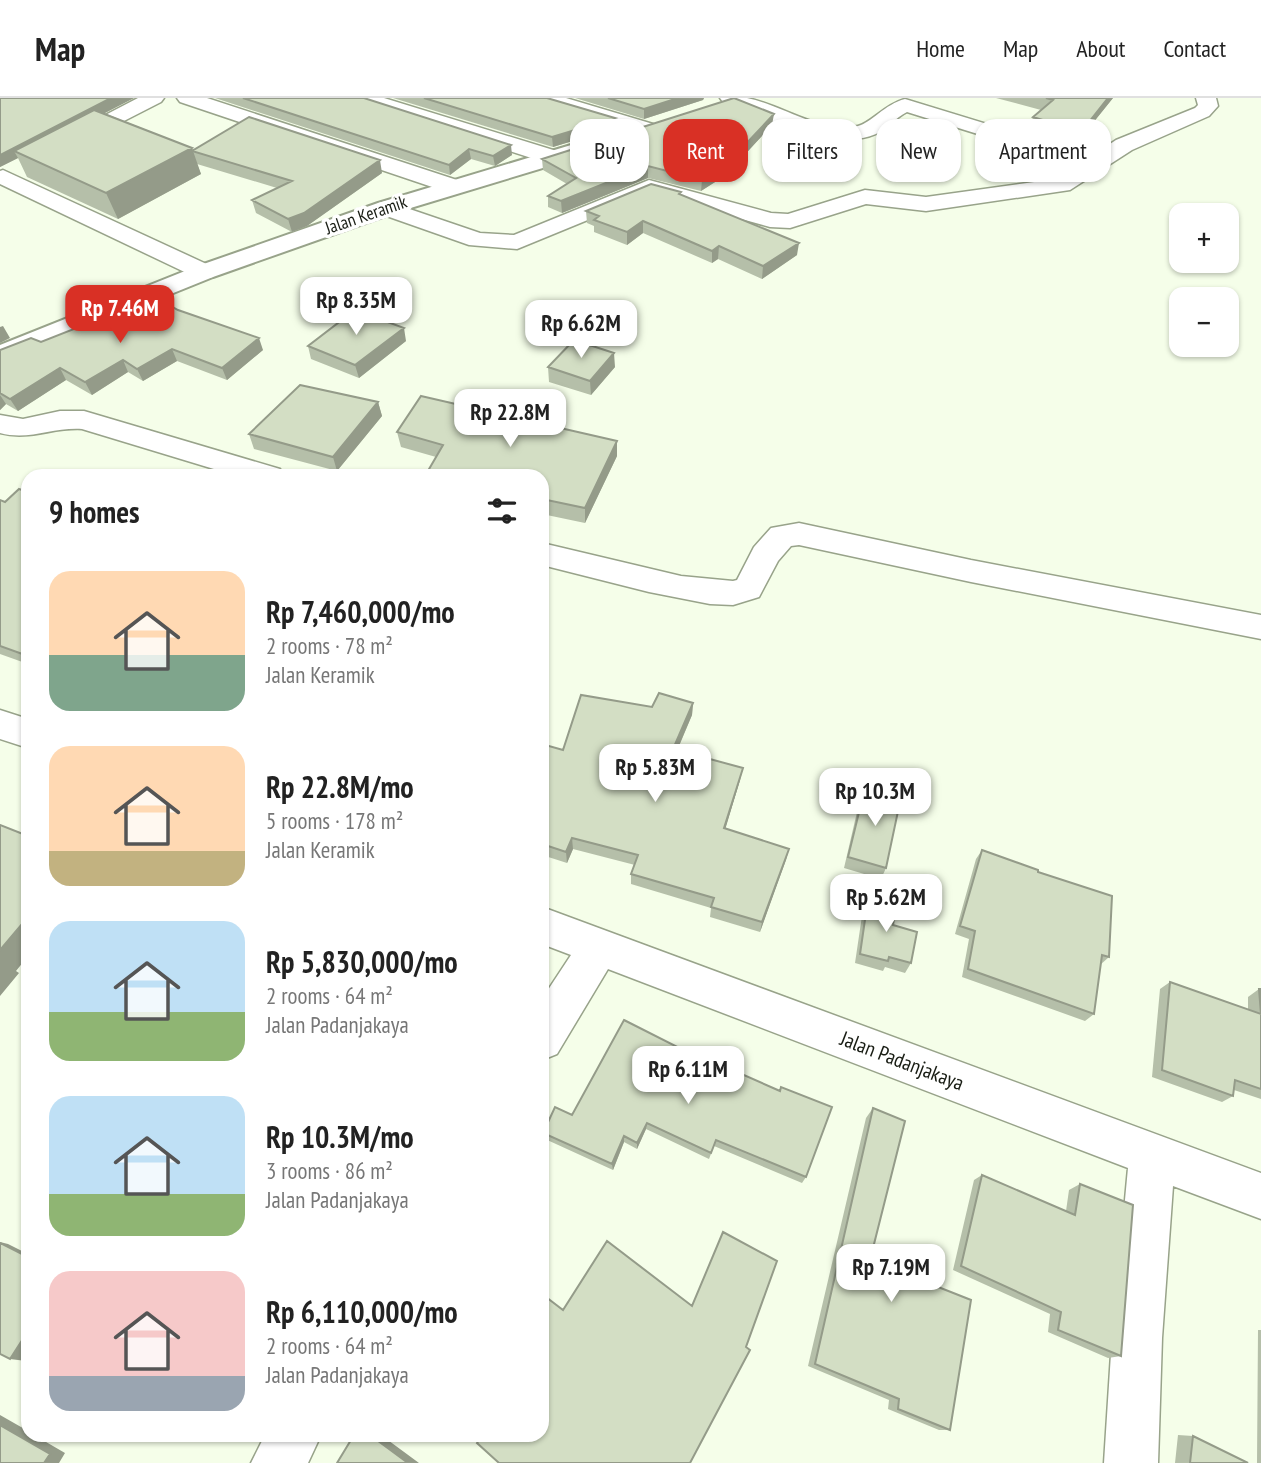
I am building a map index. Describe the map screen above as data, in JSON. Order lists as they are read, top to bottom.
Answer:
{
  "streets": {
    "street": ["Jalan Keramik", "Jalan Padanjakaya"]
  },
  "page": {
    "header": "Map",
    "nav": [
      "Home",
      "Map",
      "About",
      "Contact"
    ],
    "chip": [
      "Buy",
      "Rent",
      "Filters",
      "New",
      "Apartment"
    ],
    "map_buttons": ["+", "−"],
    "price": [
      "Rp 8.35M",
      "Rp 7.46M",
      "Rp 6.62M",
      "Rp 22.8M",
      "Rp 5.83M",
      "Rp 10.3M",
      "Rp 5.62M",
      "Rp 6.11M",
      "Rp 7.19M"
    ],
    "heading": "9 homes",
    "list": [
      {
        "name": "Rp 7,460,000/mo",
        "note": "2 rooms · 78 m² · Jalan Keramik"
      },
      {
        "name": "Rp 22.8M/mo",
        "note": "5 rooms · 178 m² · Jalan Keramik"
      },
      {
        "name": "Rp 5,830,000/mo",
        "note": "2 rooms · 64 m² · Jalan Padanjakaya"
      },
      {
        "name": "Rp 10.3M/mo",
        "note": "3 rooms · 86 m² · Jalan Padanjakaya"
      },
      {
        "name": "Rp 6,110,000/mo",
        "note": "2 rooms · 64 m² · Jalan Padanjakaya"
      }
    ]
  }
}
